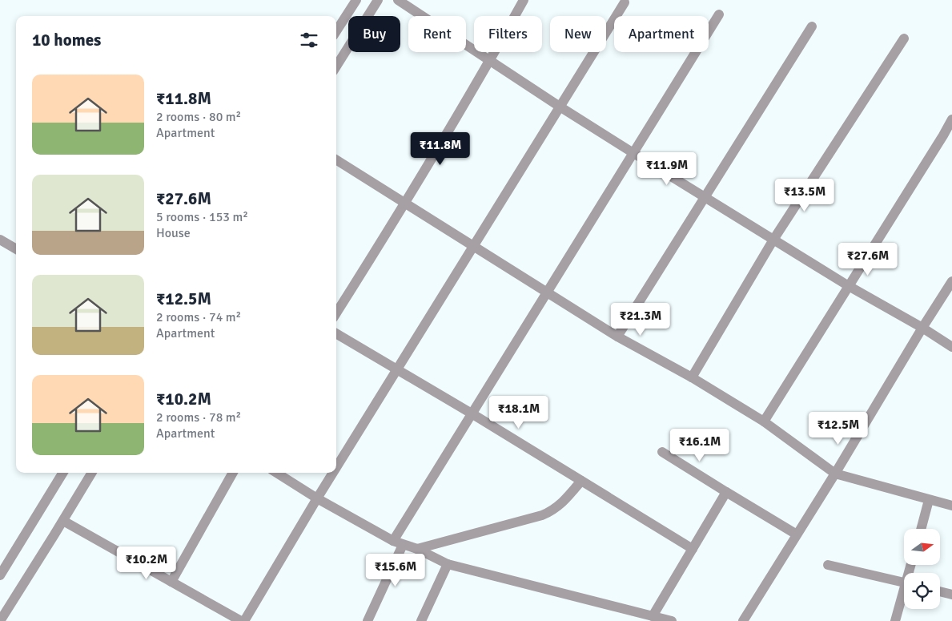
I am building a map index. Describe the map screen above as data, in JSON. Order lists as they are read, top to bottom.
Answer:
{
  "north": "right",
  "page": {
    "chip": [
      "Buy",
      "Rent",
      "Filters",
      "New",
      "Apartment"
    ],
    "heading": "10 homes",
    "list": [
      {
        "name": "₹11.8M",
        "note": "2 rooms · 80 m² · Apartment"
      },
      {
        "name": "₹27.6M",
        "note": "5 rooms · 153 m² · House"
      },
      {
        "name": "₹12.5M",
        "note": "2 rooms · 74 m² · Apartment"
      },
      {
        "name": "₹10.2M",
        "note": "2 rooms · 78 m² · Apartment"
      }
    ],
    "price": [
      "₹11.8M",
      "₹11.9M",
      "₹13.5M",
      "₹27.6M",
      "₹21.3M",
      "₹18.1M",
      "₹12.5M",
      "₹16.1M",
      "₹10.2M",
      "₹15.6M"
    ]
  }
}
